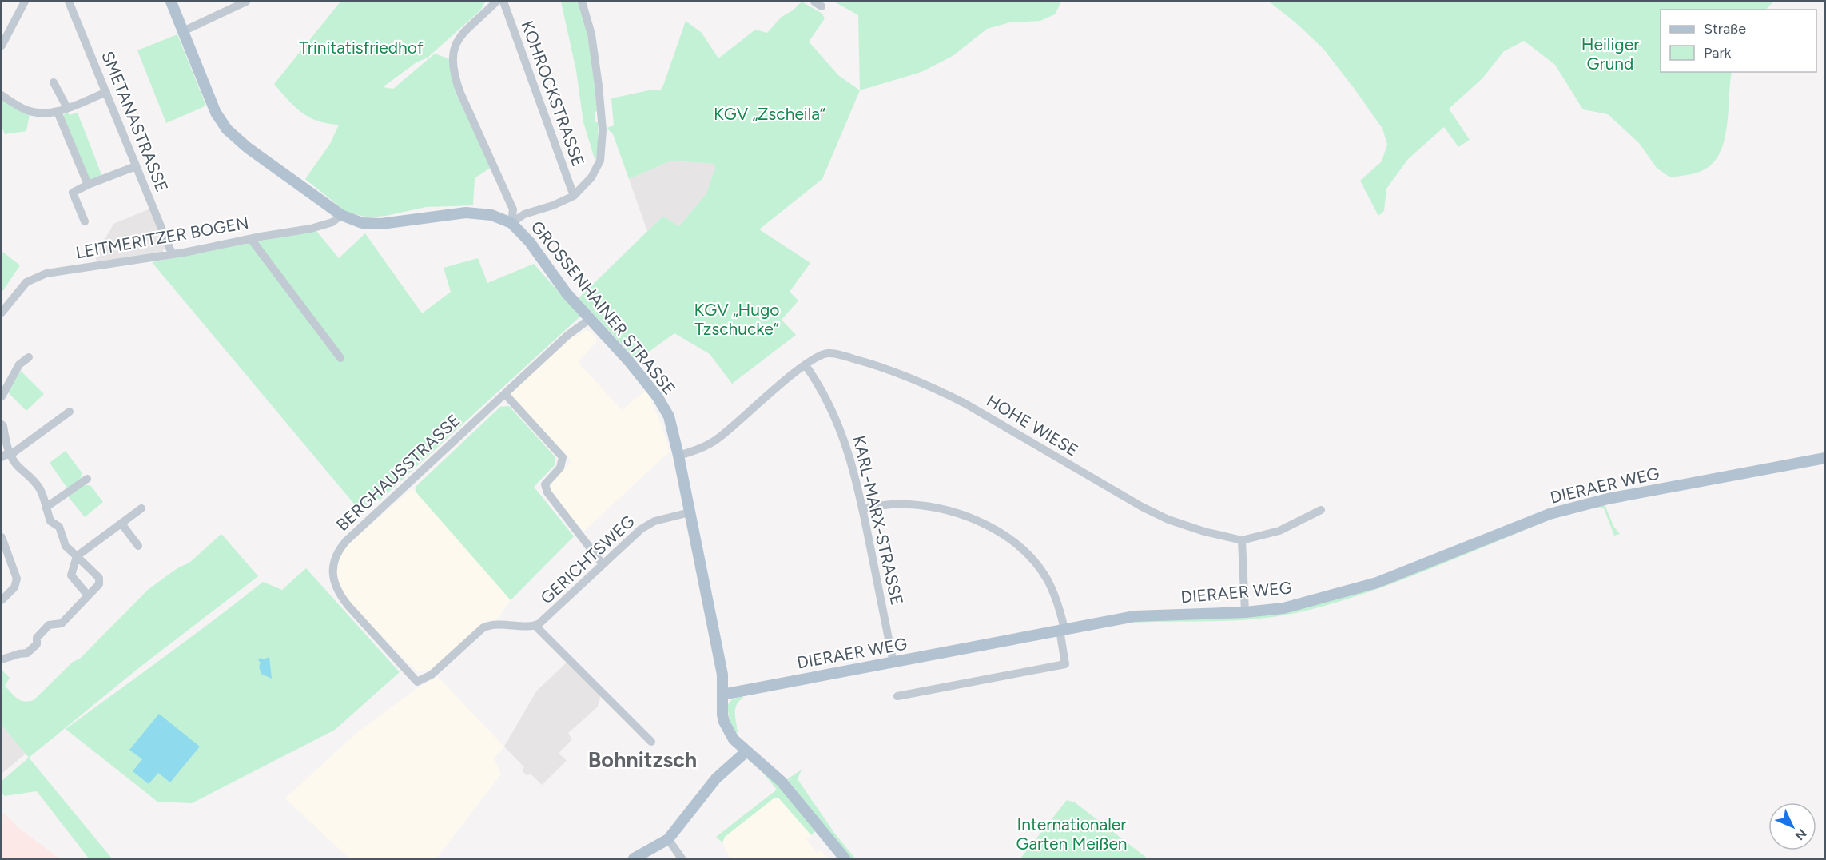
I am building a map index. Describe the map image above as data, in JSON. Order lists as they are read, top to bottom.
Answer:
{
  "streets": {
    "main road": ["GROSSENHAINER STRASSE", "DIERAER WEG"],
    "street": [
      "KOHROCKSTRASSE",
      "SMETANASTRASSE",
      "LEITMERITZER BOGEN",
      "HOHE WIESE",
      "BERGHAUSSTRASSE",
      "KARL-MARX-STRASSE",
      "GERICHTSWEG"
    ]
  },
  "crossings": [
    ["SMETANASTRASSE", "LEITMERITZER BOGEN"],
    ["LEITMERITZER BOGEN", "GROSSENHAINER STRASSE"],
    ["GROSSENHAINER STRASSE", "HOHE WIESE"],
    ["GROSSENHAINER STRASSE", "BERGHAUSSTRASSE"],
    ["GROSSENHAINER STRASSE", "DIERAER WEG"],
    ["GROSSENHAINER STRASSE", "GERICHTSWEG"],
    ["HOHE WIESE", "KARL-MARX-STRASSE"],
    ["BERGHAUSSTRASSE", "GERICHTSWEG"],
    ["DIERAER WEG", "KARL-MARX-STRASSE"]
  ],
  "districts": ["Bohnitzsch"],
  "parks": [
    "Heiliger Grund",
    "Trinitatisfriedhof",
    "KGV „Zscheila“",
    "KGV „Hugo Tzschucke“",
    "Internationaler Garten Meißen"
  ],
  "legend": ["Straße", "Park"],
  "north": "bottom right"
}
